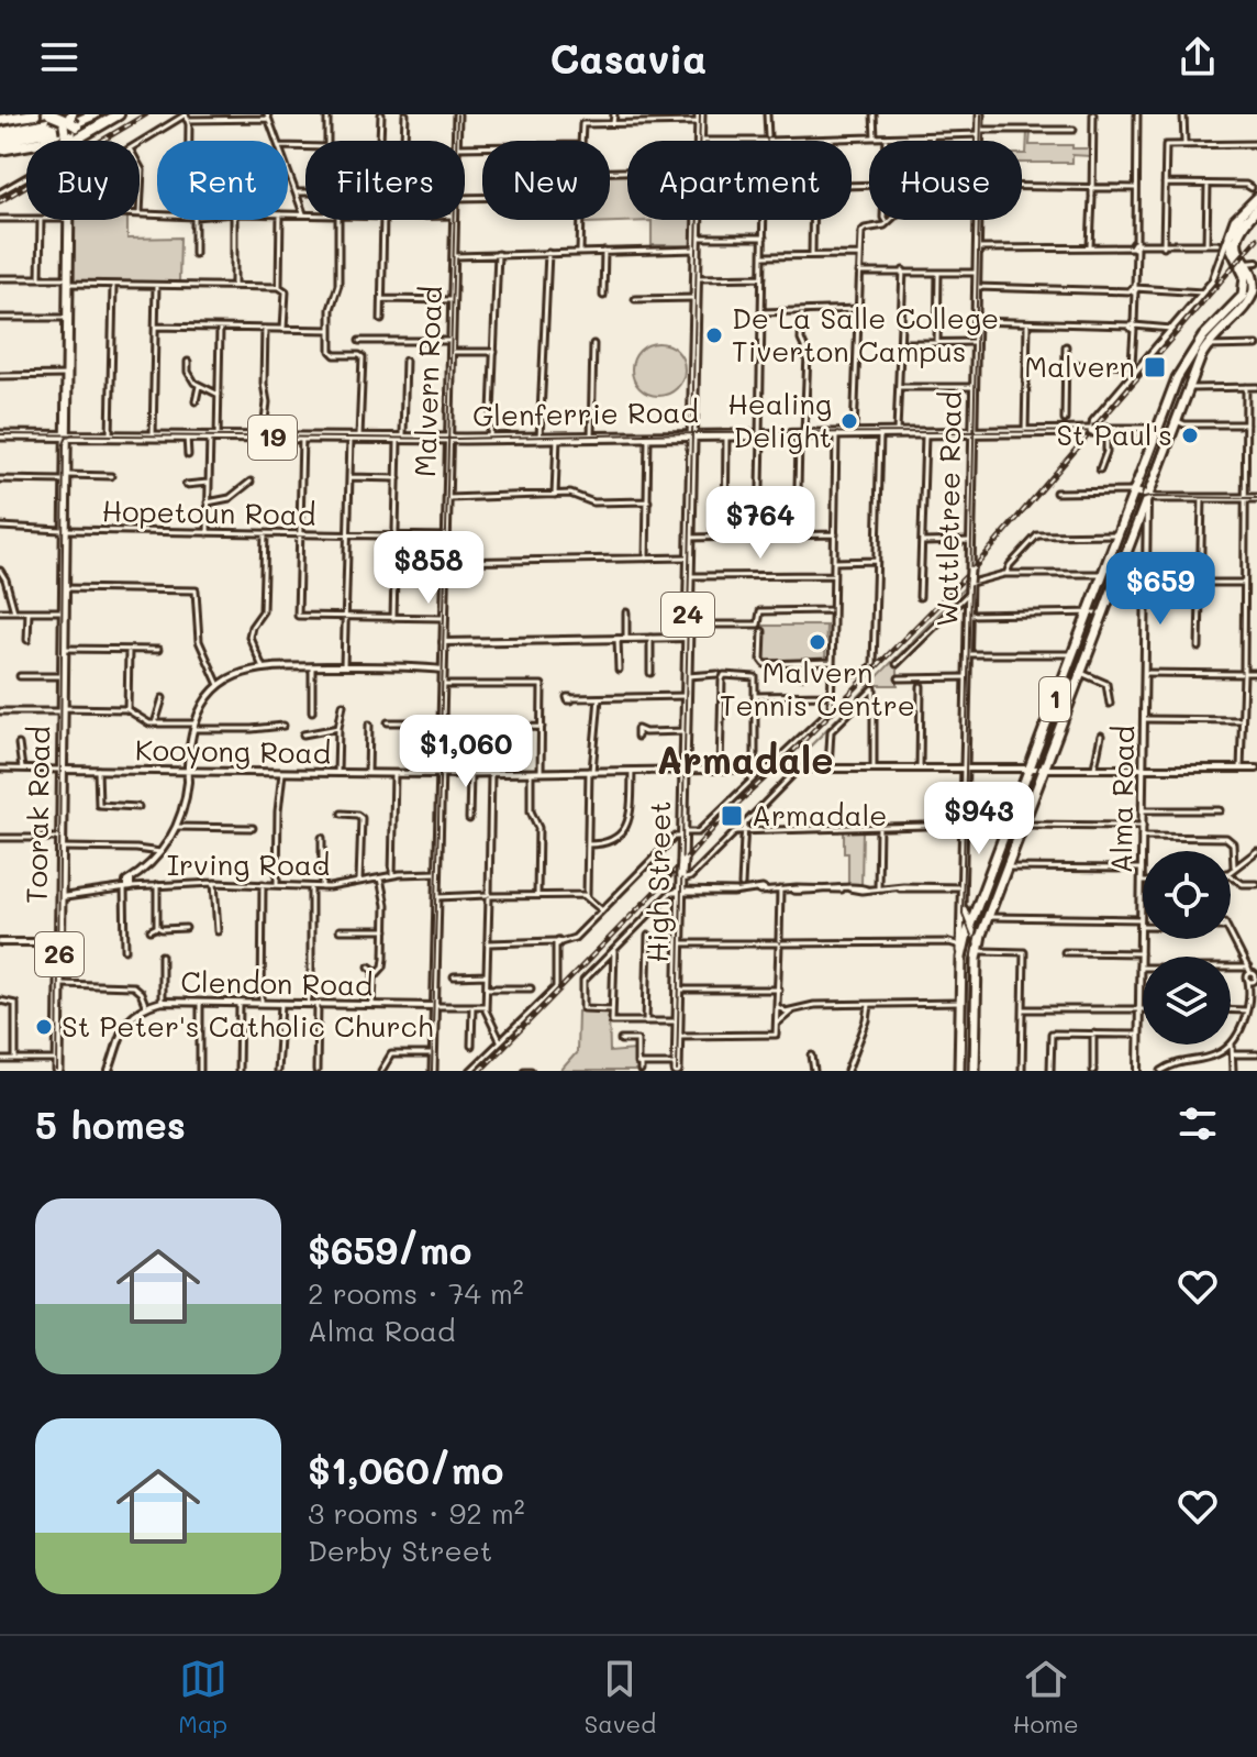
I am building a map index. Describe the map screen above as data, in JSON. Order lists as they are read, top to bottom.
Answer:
{
  "streets": {
    "main road": [
      "Malvern Road",
      "Glenferrie Road",
      "19",
      "Wattletree Road",
      "24",
      "1",
      "Toorak Road",
      "High Street",
      "26"
    ],
    "street": [
      "Hopetoun Road",
      "Kooyong Road",
      "Alma Road",
      "Irving Road",
      "Clendon Road"
    ]
  },
  "crossings": [
    ["Malvern Road", "Glenferrie Road"],
    ["Malvern Road", "Hopetoun Road"],
    ["Malvern Road", "Kooyong Road"],
    ["Malvern Road", "Irving Road"],
    ["Malvern Road", "Clendon Road"],
    ["Glenferrie Road", "Wattletree Road"],
    ["Glenferrie Road", "1"],
    ["Glenferrie Road", "Toorak Road"],
    ["Glenferrie Road", "High Street"],
    ["Wattletree Road", "1"],
    ["Wattletree Road", "Kooyong Road"],
    ["Hopetoun Road", "Toorak Road"],
    ["1", "Kooyong Road"],
    ["1", "Alma Road"],
    ["Kooyong Road", "Alma Road"],
    ["Kooyong Road", "Toorak Road"],
    ["Kooyong Road", "High Street"],
    ["Toorak Road", "Irving Road"]
  ],
  "districts": ["Armadale"],
  "places": {
    "other": [
      "De La Salle College Tiverton Campus",
      "Healing Delight",
      "St Paul's",
      "Malvern Tennis Centre",
      "St Peter's Catholic Church"
    ],
    "transit": ["Malvern", "Armadale"]
  },
  "page": {
    "header": "Casavia",
    "chip": [
      "Buy",
      "Rent",
      "Filters",
      "New",
      "Apartment",
      "House"
    ],
    "price": [
      "$764",
      "$858",
      "$659",
      "$1,060",
      "$943"
    ],
    "heading": "5 homes",
    "list": [
      {
        "name": "$659/mo",
        "note": "2 rooms · 74 m² · Alma Road"
      },
      {
        "name": "$1,060/mo",
        "note": "3 rooms · 92 m² · Derby Street"
      }
    ],
    "tabs": ["Map", "Saved", "Home"]
  }
}
